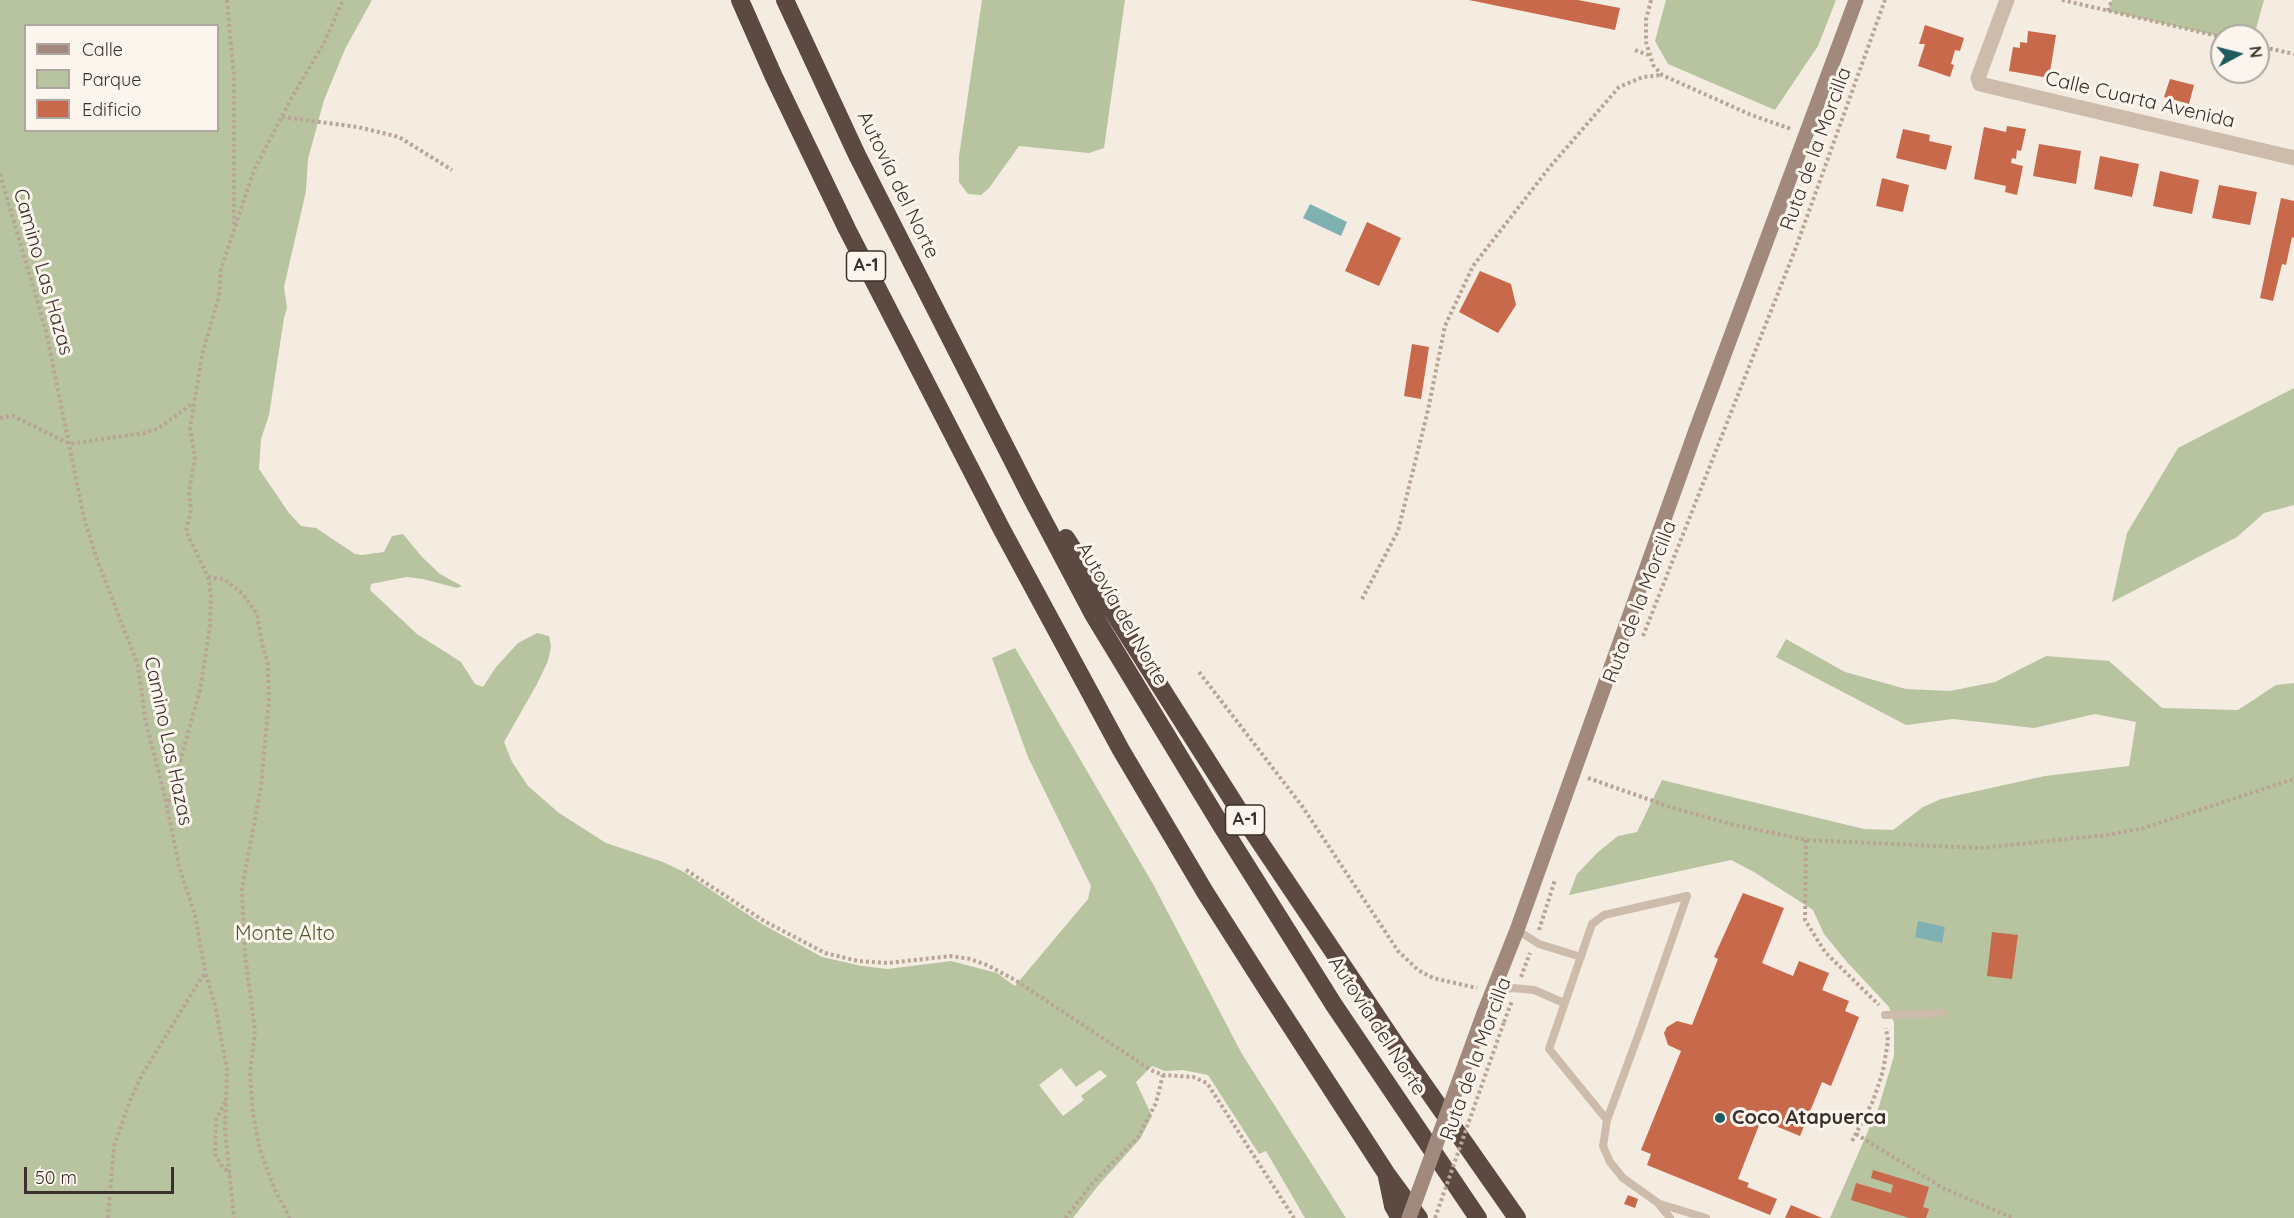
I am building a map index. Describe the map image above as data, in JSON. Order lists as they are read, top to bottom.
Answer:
{
  "streets": {
    "highway": ["Autovía del Norte", "A-1"],
    "street": ["Calle Cuarta Avenida"],
    "path": ["Ruta de la Morcilla", "Camino Las Hazas"]
  },
  "crossings": [
    ["Autovía del Norte", "A-1"]
  ],
  "parks": ["Monte Alto"],
  "places": ["Coco Atapuerca"],
  "legend": ["Calle", "Parque", "Edificio"],
  "scale_bar": "50 m",
  "north": "right"
}
